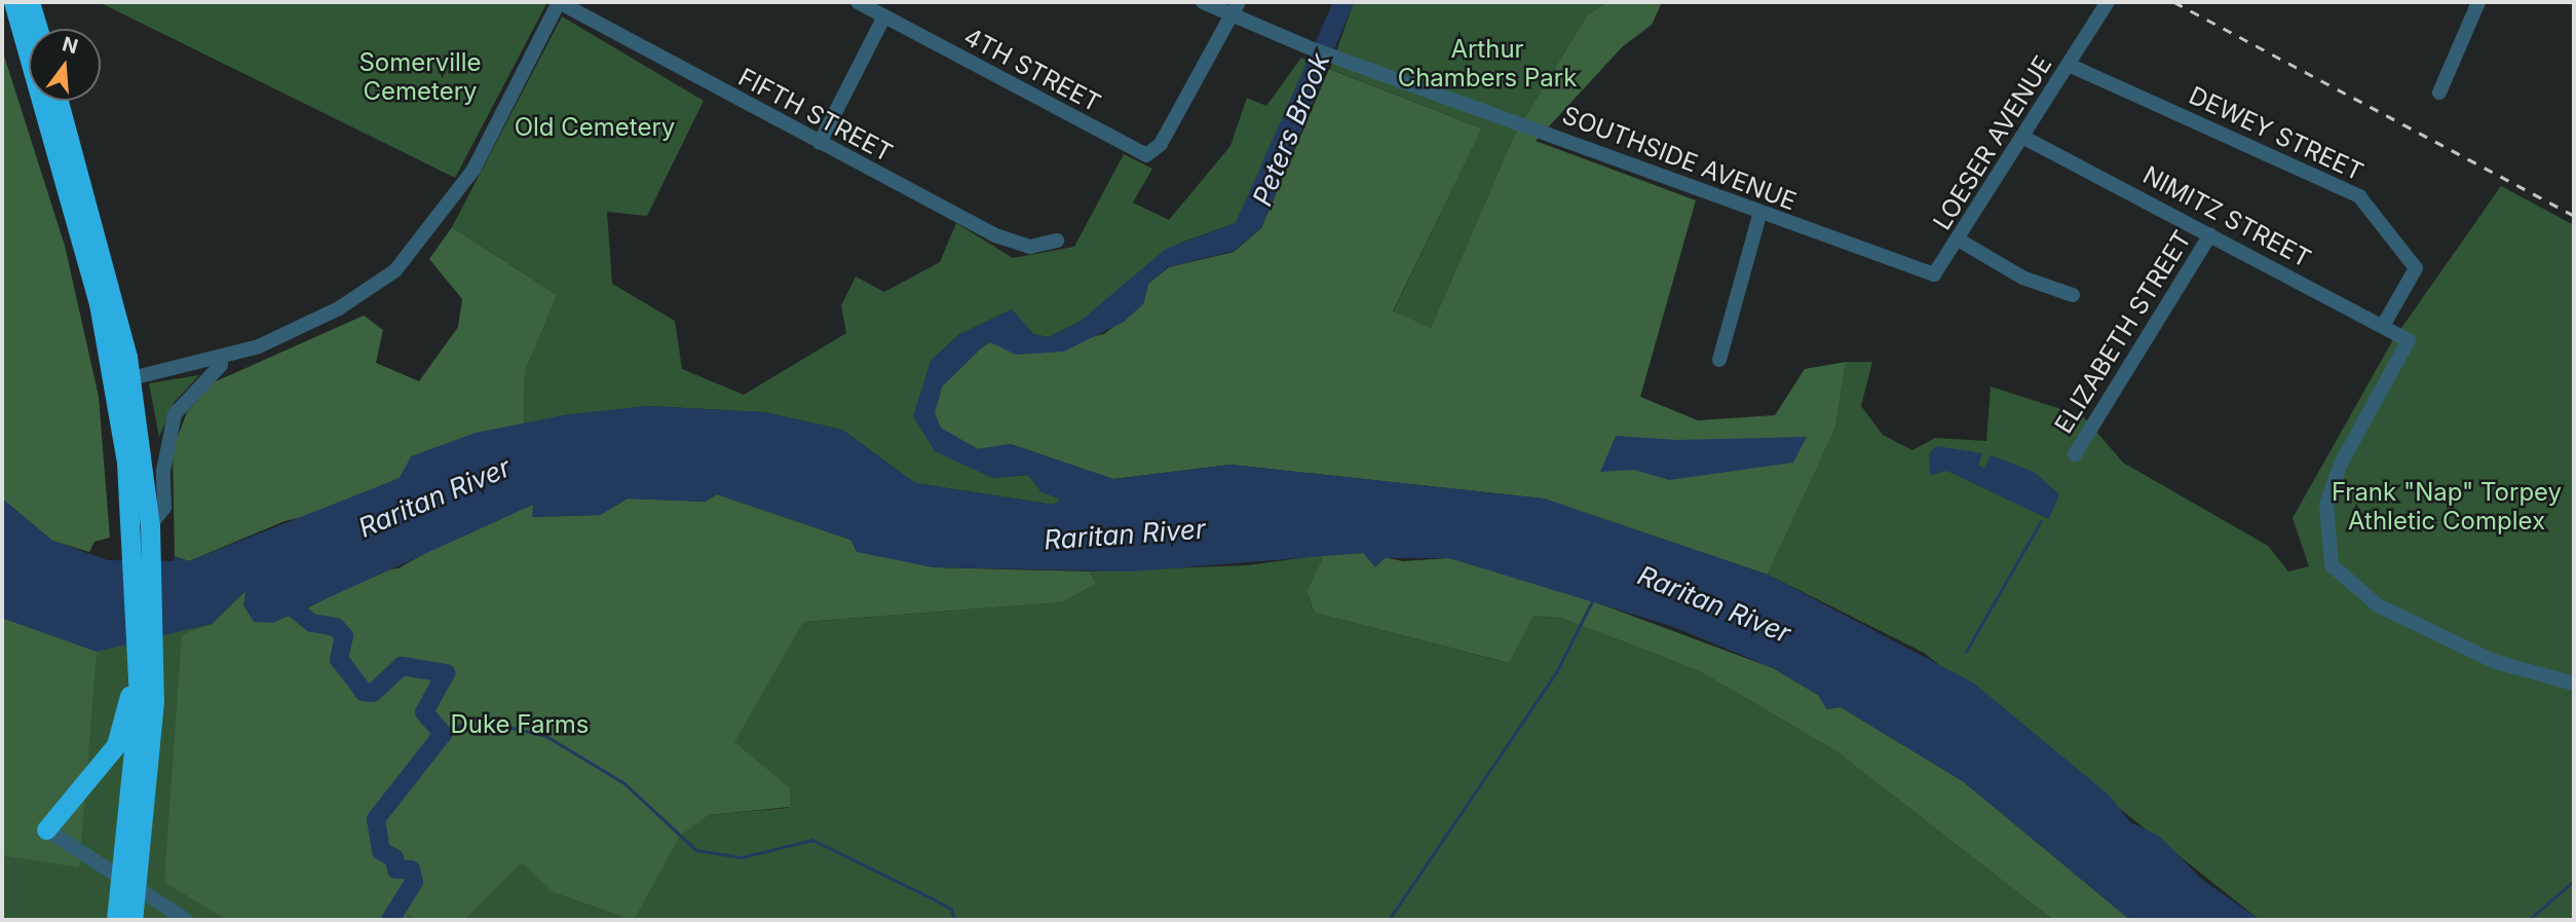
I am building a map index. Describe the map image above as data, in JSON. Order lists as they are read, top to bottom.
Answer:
{
  "streets": {
    "street": [
      "4TH STREET",
      "FIFTH STREET",
      "DEWEY STREET",
      "LOESER AVENUE",
      "SOUTHSIDE AVENUE",
      "NIMITZ STREET",
      "ELIZABETH STREET"
    ]
  },
  "crossings": [
    ["4TH STREET", "SOUTHSIDE AVENUE"],
    ["DEWEY STREET", "LOESER AVENUE"],
    ["DEWEY STREET", "NIMITZ STREET"],
    ["LOESER AVENUE", "SOUTHSIDE AVENUE"],
    ["LOESER AVENUE", "NIMITZ STREET"],
    ["NIMITZ STREET", "ELIZABETH STREET"]
  ],
  "water": ["Peters Brook", "Raritan River"],
  "parks": [
    "Arthur Chambers Park",
    "Somerville Cemetery",
    "Old Cemetery",
    "Frank \"Nap\" Torpey Athletic Complex",
    "Duke Farms"
  ],
  "north": "top"
}
